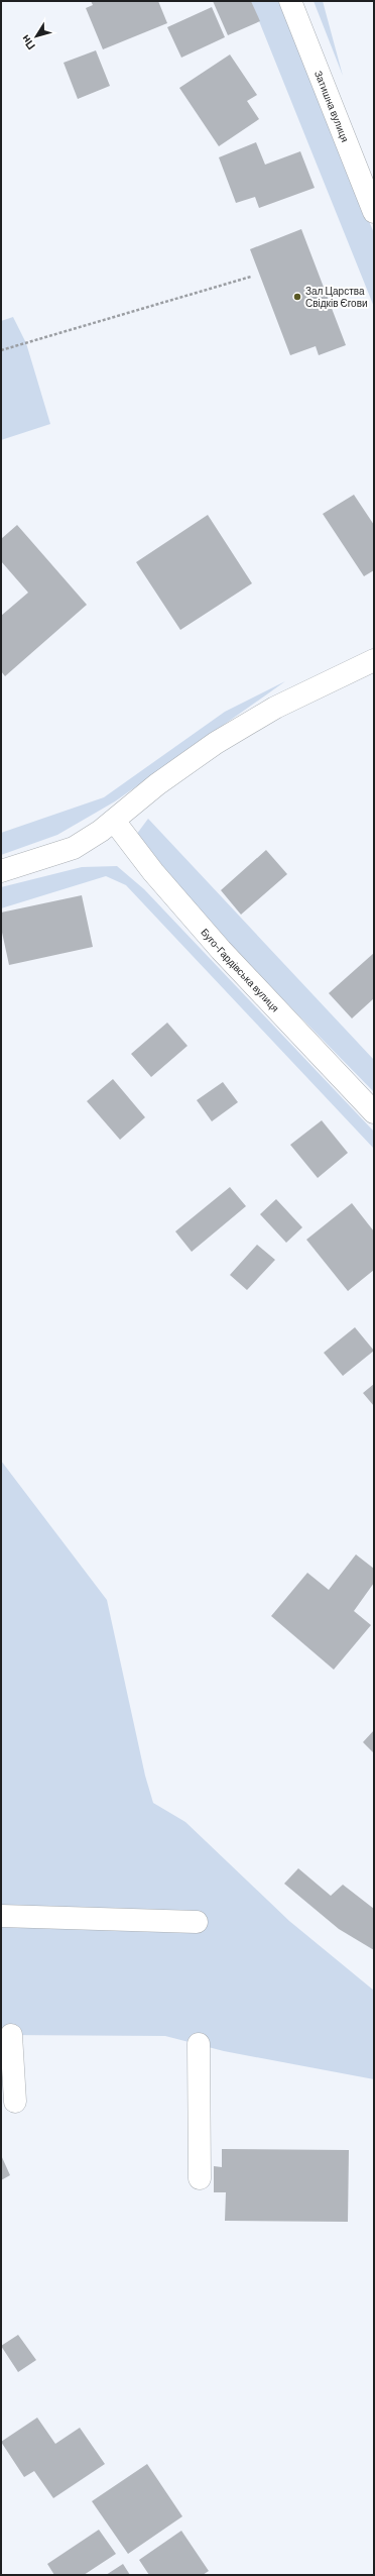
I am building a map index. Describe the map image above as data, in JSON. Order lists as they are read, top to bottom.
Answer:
{
  "streets": {
    "street": ["Затишна вулиця", "Буго-Гардівська вулиця"]
  },
  "places": ["Зал Царства Свідків Єгови"],
  "north": "bottom left"
}
